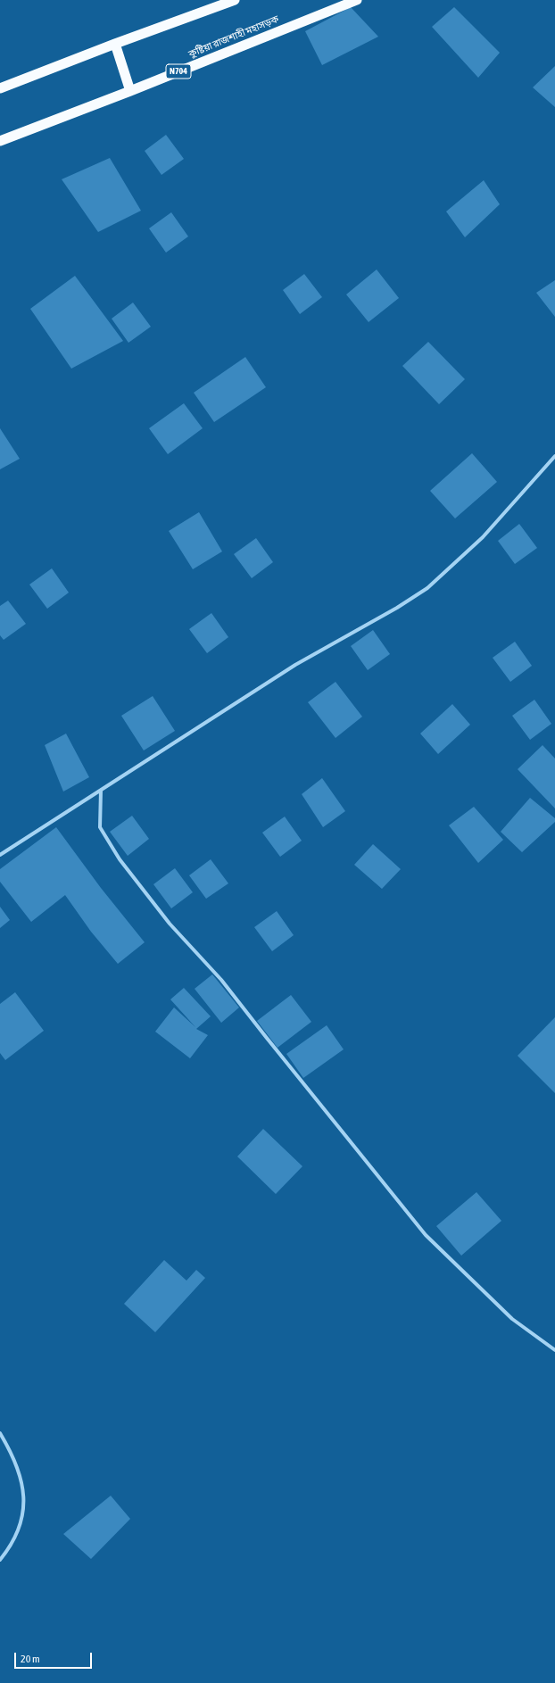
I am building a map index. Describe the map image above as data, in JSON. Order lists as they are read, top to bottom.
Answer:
{
  "streets": {
    "highway": ["কুষ্টিয়া রাজশাহী মহাসড়ক", "N704"]
  },
  "scale_bar": "20 m"
}
